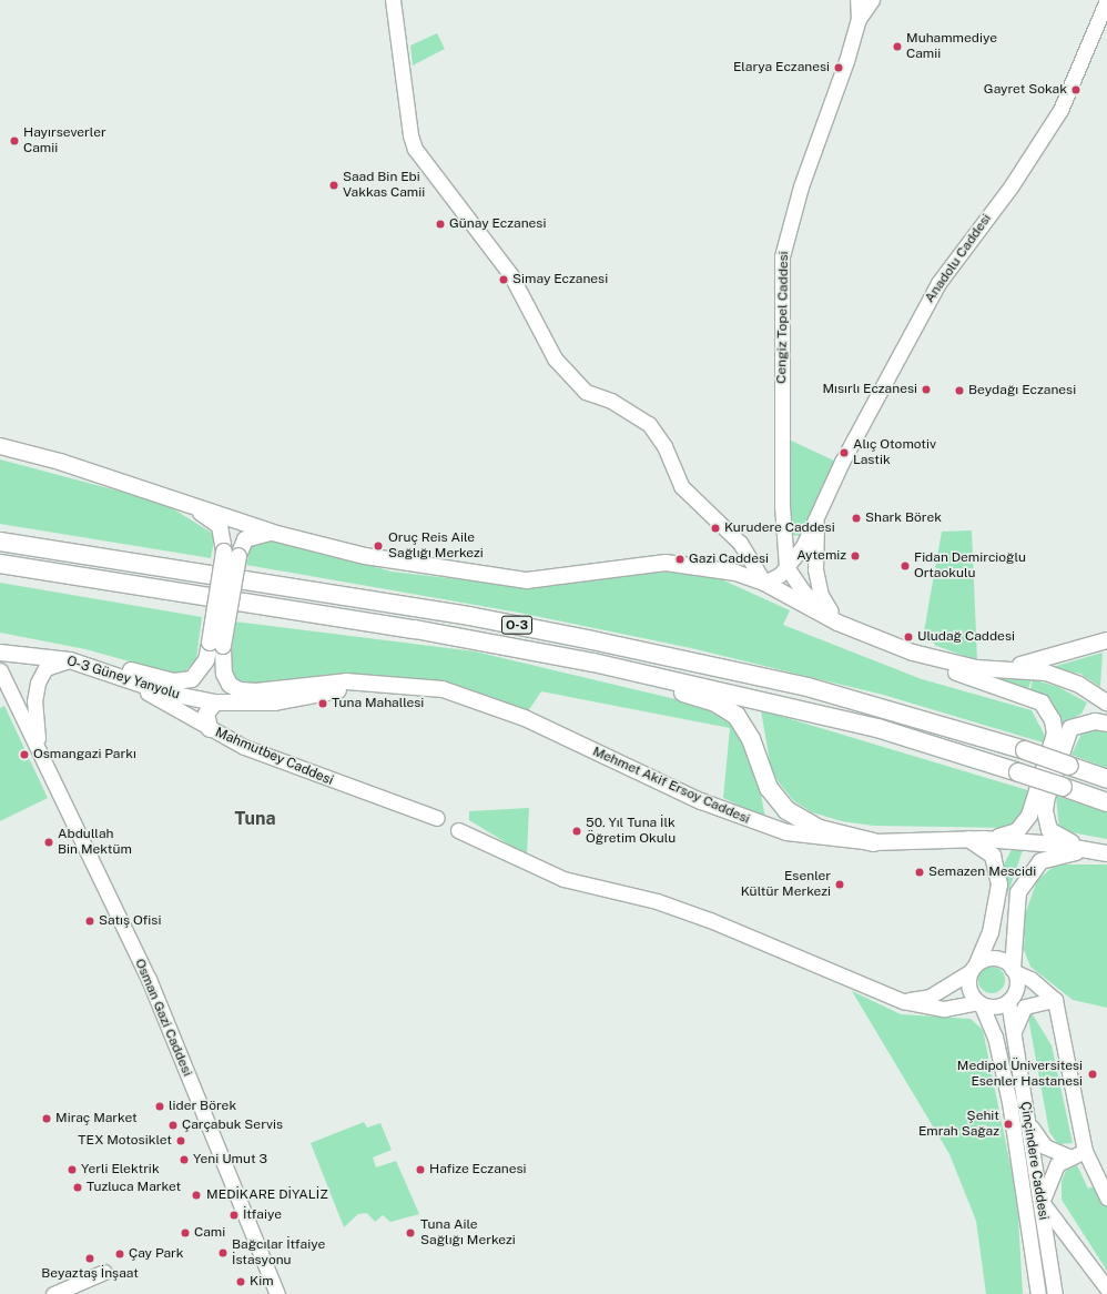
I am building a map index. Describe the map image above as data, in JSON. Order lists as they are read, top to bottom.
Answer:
{
  "streets": {
    "highway": ["O-3"],
    "main road": [
      "Anadolu Caddesi",
      "Cengiz Topel Caddesi",
      "O-3 Güney Yanyolu",
      "Mahmutbey Caddesi",
      "Mehmet Akif Ersoy Caddesi",
      "Osman Gazi Caddesi",
      "Çinçindere Caddesi"
    ]
  },
  "crossings": [
    ["O-3 Güney Yanyolu", "Mahmutbey Caddesi"],
    ["O-3 Güney Yanyolu", "Mehmet Akif Ersoy Caddesi"],
    ["O-3 Güney Yanyolu", "Osman Gazi Caddesi"],
    ["Mahmutbey Caddesi", "Osman Gazi Caddesi"]
  ],
  "districts": ["Tuna"],
  "places": [
    "Muhammediye Camii",
    "Elarya Eczanesi",
    "Gayret Sokak",
    "Hayırseverler Camii",
    "Saad Bin Ebi Vakkas Camii",
    "Günay Eczanesi",
    "Simay Eczanesi",
    "Mısırlı Eczanesi",
    "Beydağı Eczanesi",
    "Alıç Otomotiv Lastik",
    "Shark Börek",
    "Kurudere Caddesi",
    "Oruç Reis Aile Sağlığı Merkezi",
    "Aytemiz",
    "Gazi Caddesi",
    "Fidan Demircioğlu Ortaokulu",
    "Uludağ Caddesi",
    "Tuna Mahallesi",
    "Osmangazi Parkı",
    "50. Yıl Tuna İlk Öğretim Okulu",
    "Abdullah Bin Mektüm",
    "Semazen Mescidi",
    "Esenler Kültür Merkezi",
    "Satış Ofisi",
    "Medipol Üniversitesi Esenler Hastanesi",
    "lider Börek",
    "Miraç Market",
    "Şehit Emrah Sağaz",
    "Çarçabuk Servis",
    "TEX Motosiklet",
    "Yeni Umut 3",
    "Yerli Elektrik",
    "Hafize Eczanesi",
    "Tuzluca Market",
    "MEDİKARE DİYALİZ",
    "İtfaiye",
    "Cami",
    "Tuna Aile Sağlığı Merkezi",
    "Bağcılar İtfaiye İstasyonu",
    "Çay Park",
    "Beyaztaş İnşaat",
    "Kim"
  ]
}
